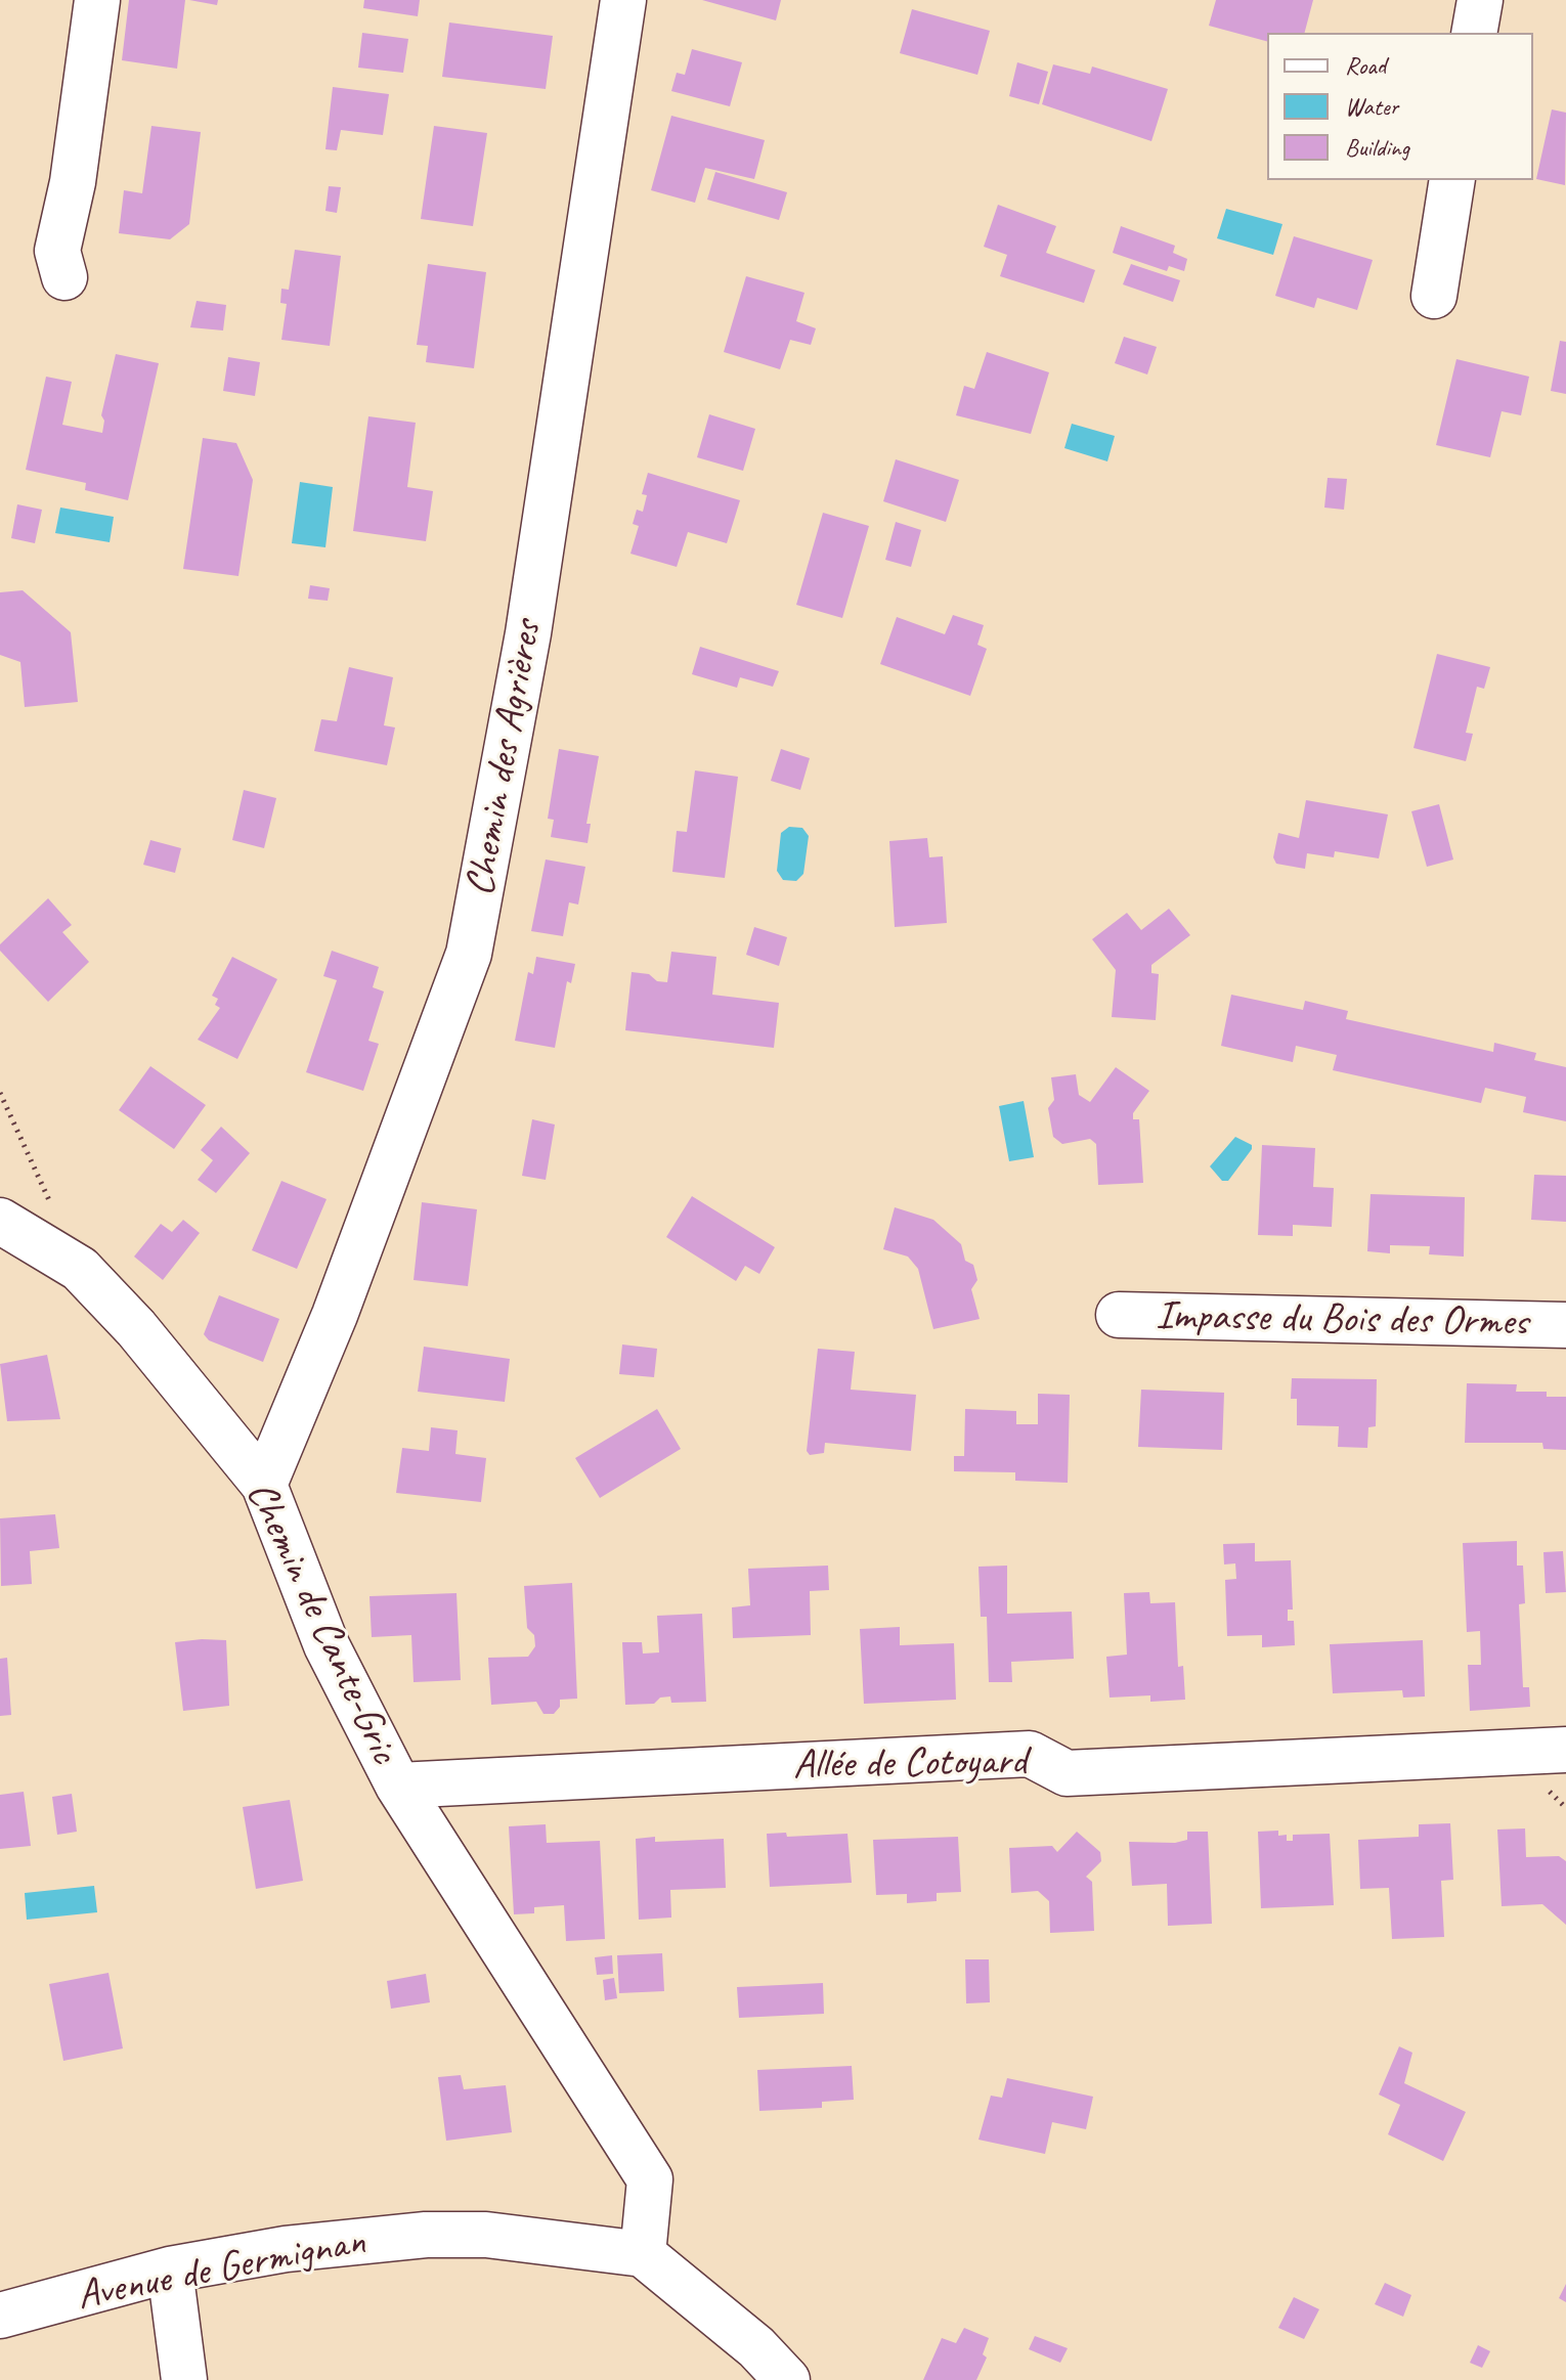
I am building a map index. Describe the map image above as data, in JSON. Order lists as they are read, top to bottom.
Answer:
{
  "streets": {
    "street": [
      "Chemin des Agrières",
      "Impasse du Bois des Ormes",
      "Chemin de Cante-Gric",
      "Allée de Cotoyard",
      "Avenue de Germignan"
    ]
  },
  "crossings": [
    ["Chemin des Agrières", "Chemin de Cante-Gric"],
    ["Chemin de Cante-Gric", "Allée de Cotoyard"],
    ["Chemin de Cante-Gric", "Avenue de Germignan"]
  ],
  "legend": ["Road", "Water", "Building"]
}
